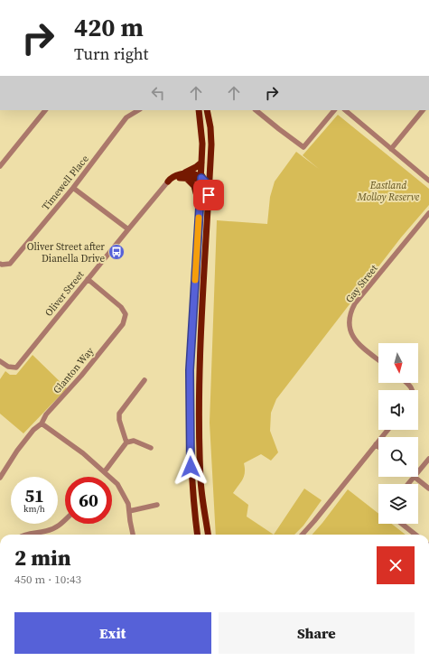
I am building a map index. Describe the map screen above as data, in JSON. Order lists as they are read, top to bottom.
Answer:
{
  "streets": {
    "street": [
      "Timewell Place",
      "Gay Street",
      "Oliver Street",
      "Glanton Way"
    ]
  },
  "crossings": [
    ["Oliver Street", "Glanton Way"]
  ],
  "parks": ["Eastland Molloy Reserve"],
  "places": {
    "bus stop": ["Oliver Street after Dianella Drive"]
  },
  "north": "bottom",
  "page": {
    "turn": ["420 m", "Turn right"],
    "speed": "51 km/h",
    "limit": "60",
    "heading": ["2 min", "450 m · 10:43"],
    "buttons": ["Exit", "Share"]
  }
}
